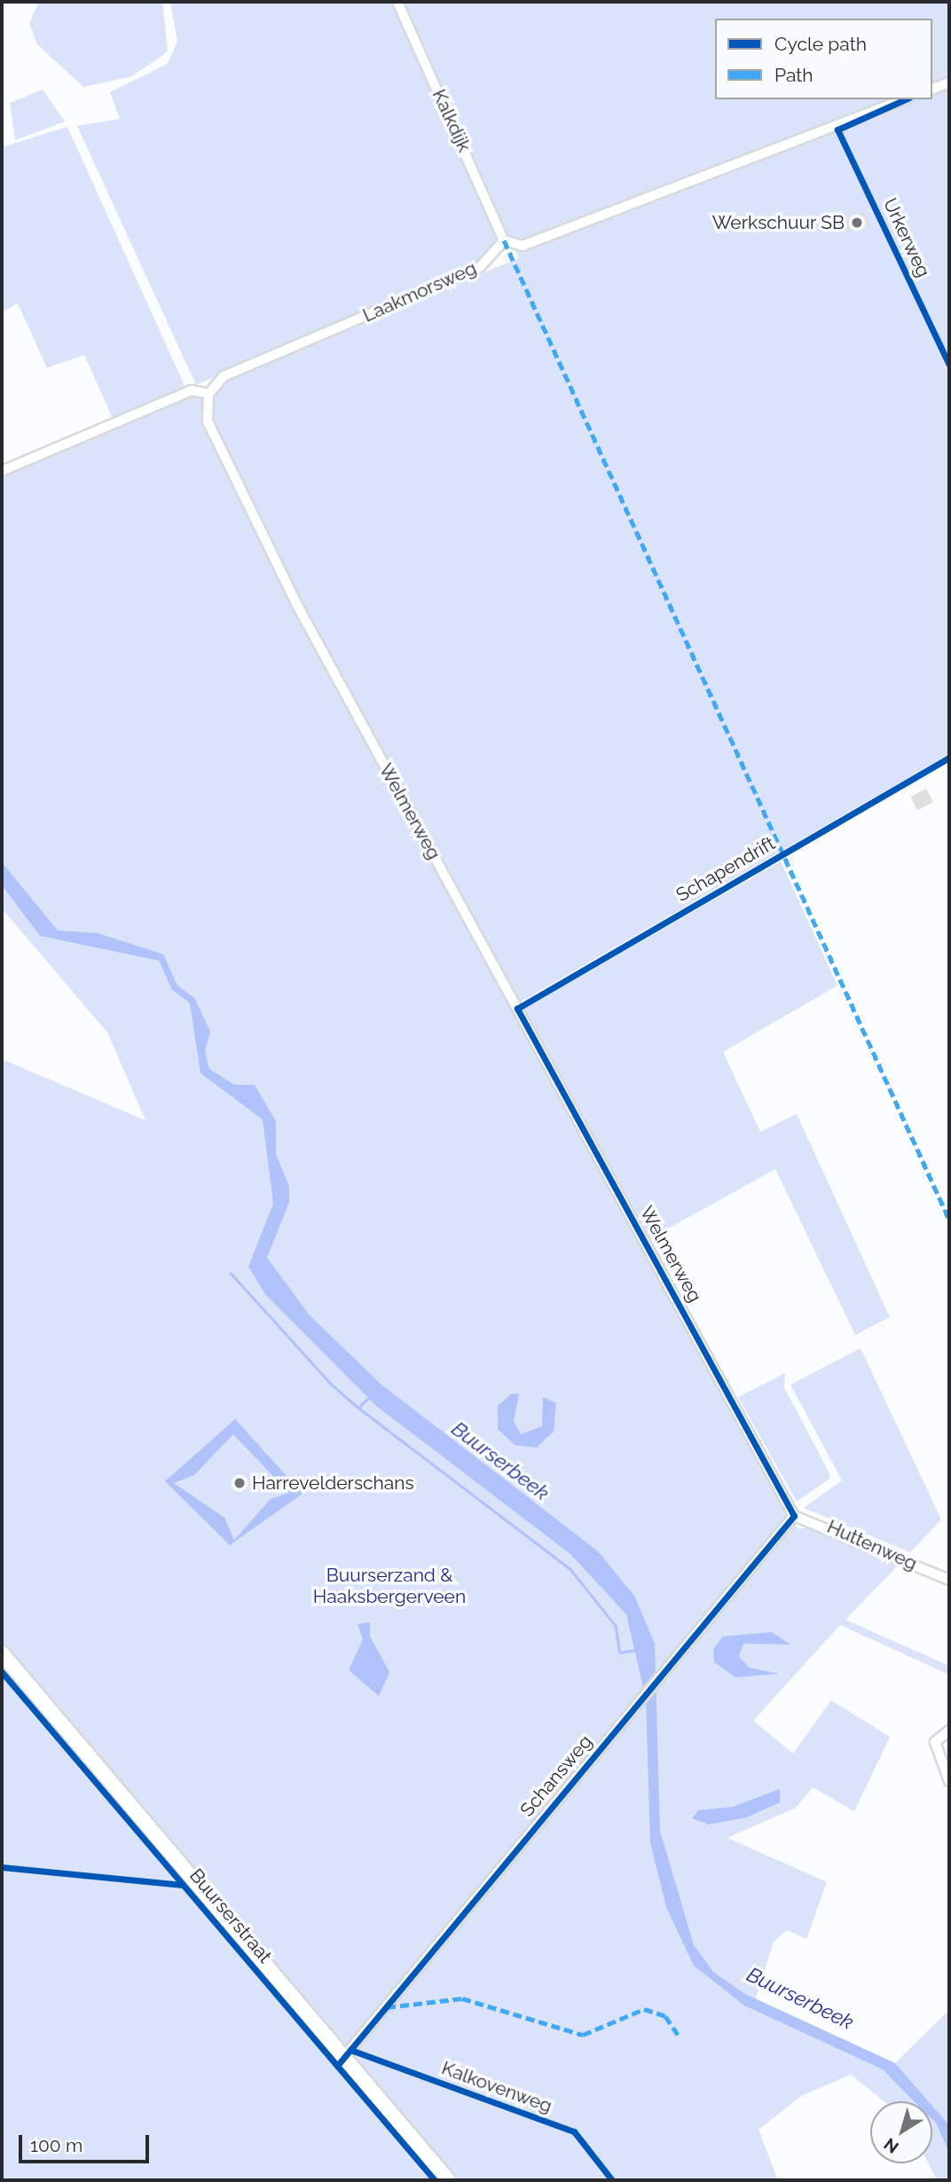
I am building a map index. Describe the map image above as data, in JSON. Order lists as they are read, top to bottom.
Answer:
{
  "streets": {
    "main road": ["Buurserstraat"],
    "street": [
      "Kalkdijk",
      "Laakmorsweg",
      "Welmerweg",
      "Huttenweg",
      "Schansweg"
    ],
    "cycle path": ["Urkerweg", "Schapendrift", "Kalkovenweg"]
  },
  "crossings": [
    ["Kalkdijk", "Laakmorsweg"],
    ["Laakmorsweg", "Welmerweg"],
    ["Welmerweg", "Huttenweg"],
    ["Welmerweg", "Schansweg"],
    ["Huttenweg", "Schansweg"],
    ["Schansweg", "Buurserstraat"]
  ],
  "water": ["Buurserbeek"],
  "parks": ["Buurserzand & Haaksbergerveen"],
  "places": ["Werkschuur SB", "Harrevelderschans"],
  "legend": ["Cycle path", "Path"],
  "scale_bar": "100 m",
  "north": "bottom left"
}
